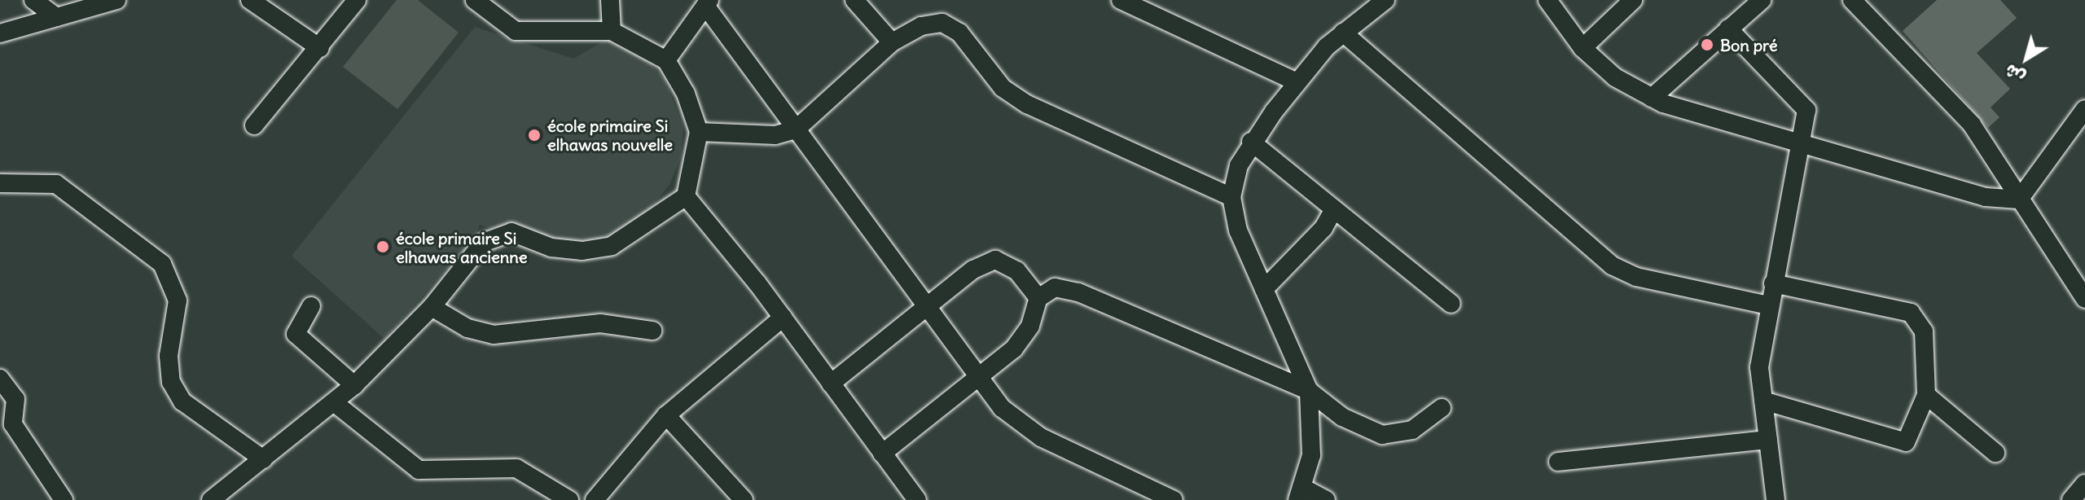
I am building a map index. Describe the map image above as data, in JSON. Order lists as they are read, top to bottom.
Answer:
{
  "places": ["Bon pré", "école primaire Si elhawas nouvelle", "école primaire Si elhawas ancienne"],
  "north": "bottom left"
}
